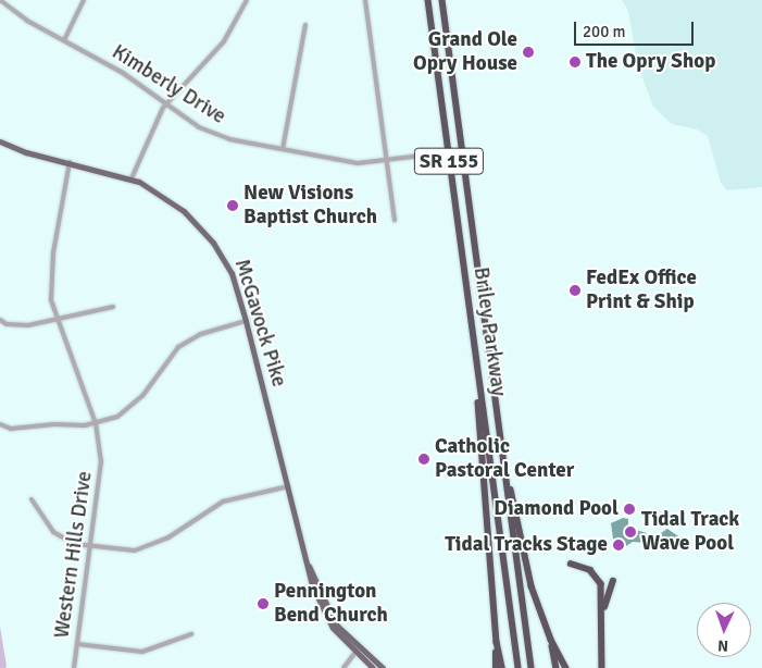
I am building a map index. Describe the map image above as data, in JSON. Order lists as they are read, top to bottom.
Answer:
{
  "streets": {
    "highway": ["SR 155", "Briley Parkway"],
    "main road": ["McGavock Pike"],
    "street": ["Kimberly Drive", "Western Hills Drive"]
  },
  "crossings": [
    ["McGavock Pike", "Western Hills Drive"]
  ],
  "places": [
    "Grand Ole Opry House",
    "The Opry Shop",
    "New Visions Baptist Church",
    "FedEx Office Print & Ship",
    "Catholic Pastoral Center",
    "Diamond Pool",
    "Tidal Track Wave Pool",
    "Tidal Tracks Stage",
    "Pennington Bend Church"
  ],
  "scale_bar": "200 m",
  "north": "bottom"
}
